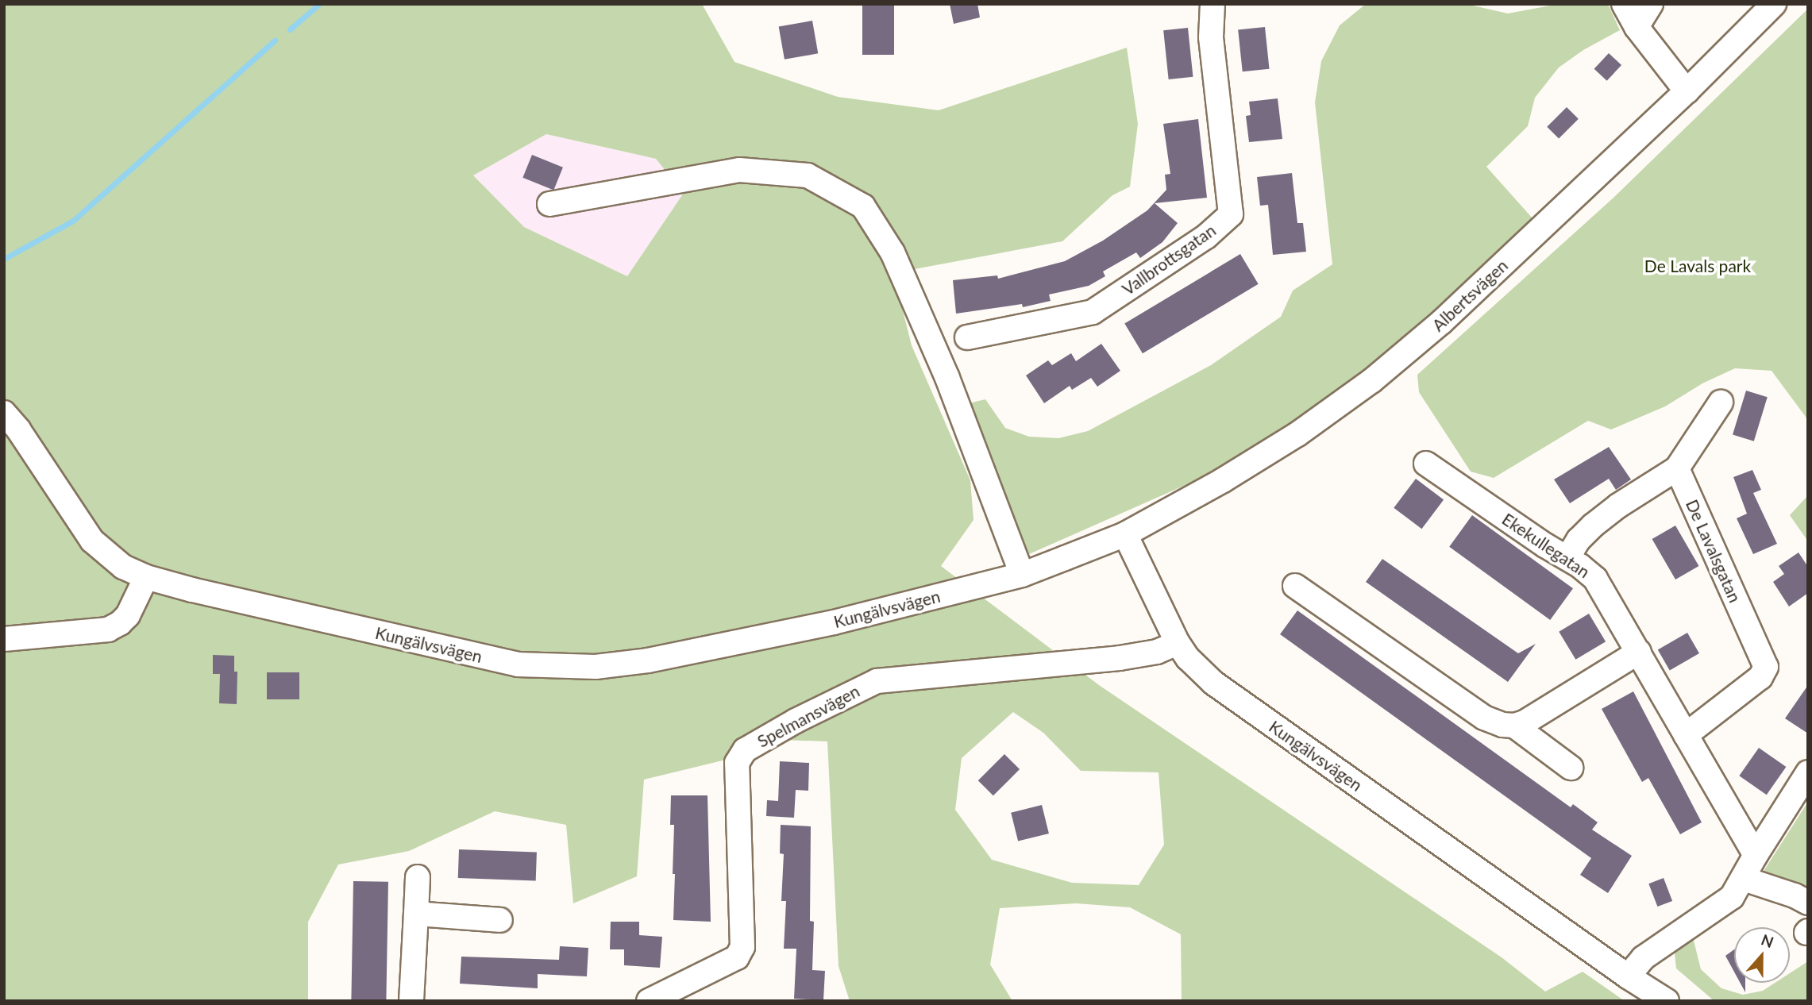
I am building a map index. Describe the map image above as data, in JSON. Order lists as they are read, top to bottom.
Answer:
{
  "streets": {
    "street": [
      "Vallbrottsgatan",
      "Albertsvägen",
      "Ekekullegatan",
      "De Lavalsgatan",
      "Kungälvsvägen",
      "Spelmansvägen"
    ]
  },
  "crossings": [
    ["Albertsvägen", "Kungälvsvägen"],
    ["Ekekullegatan", "De Lavalsgatan"],
    ["Kungälvsvägen", "Spelmansvägen"]
  ],
  "parks": ["De Lavals park"],
  "north": "top"
}
